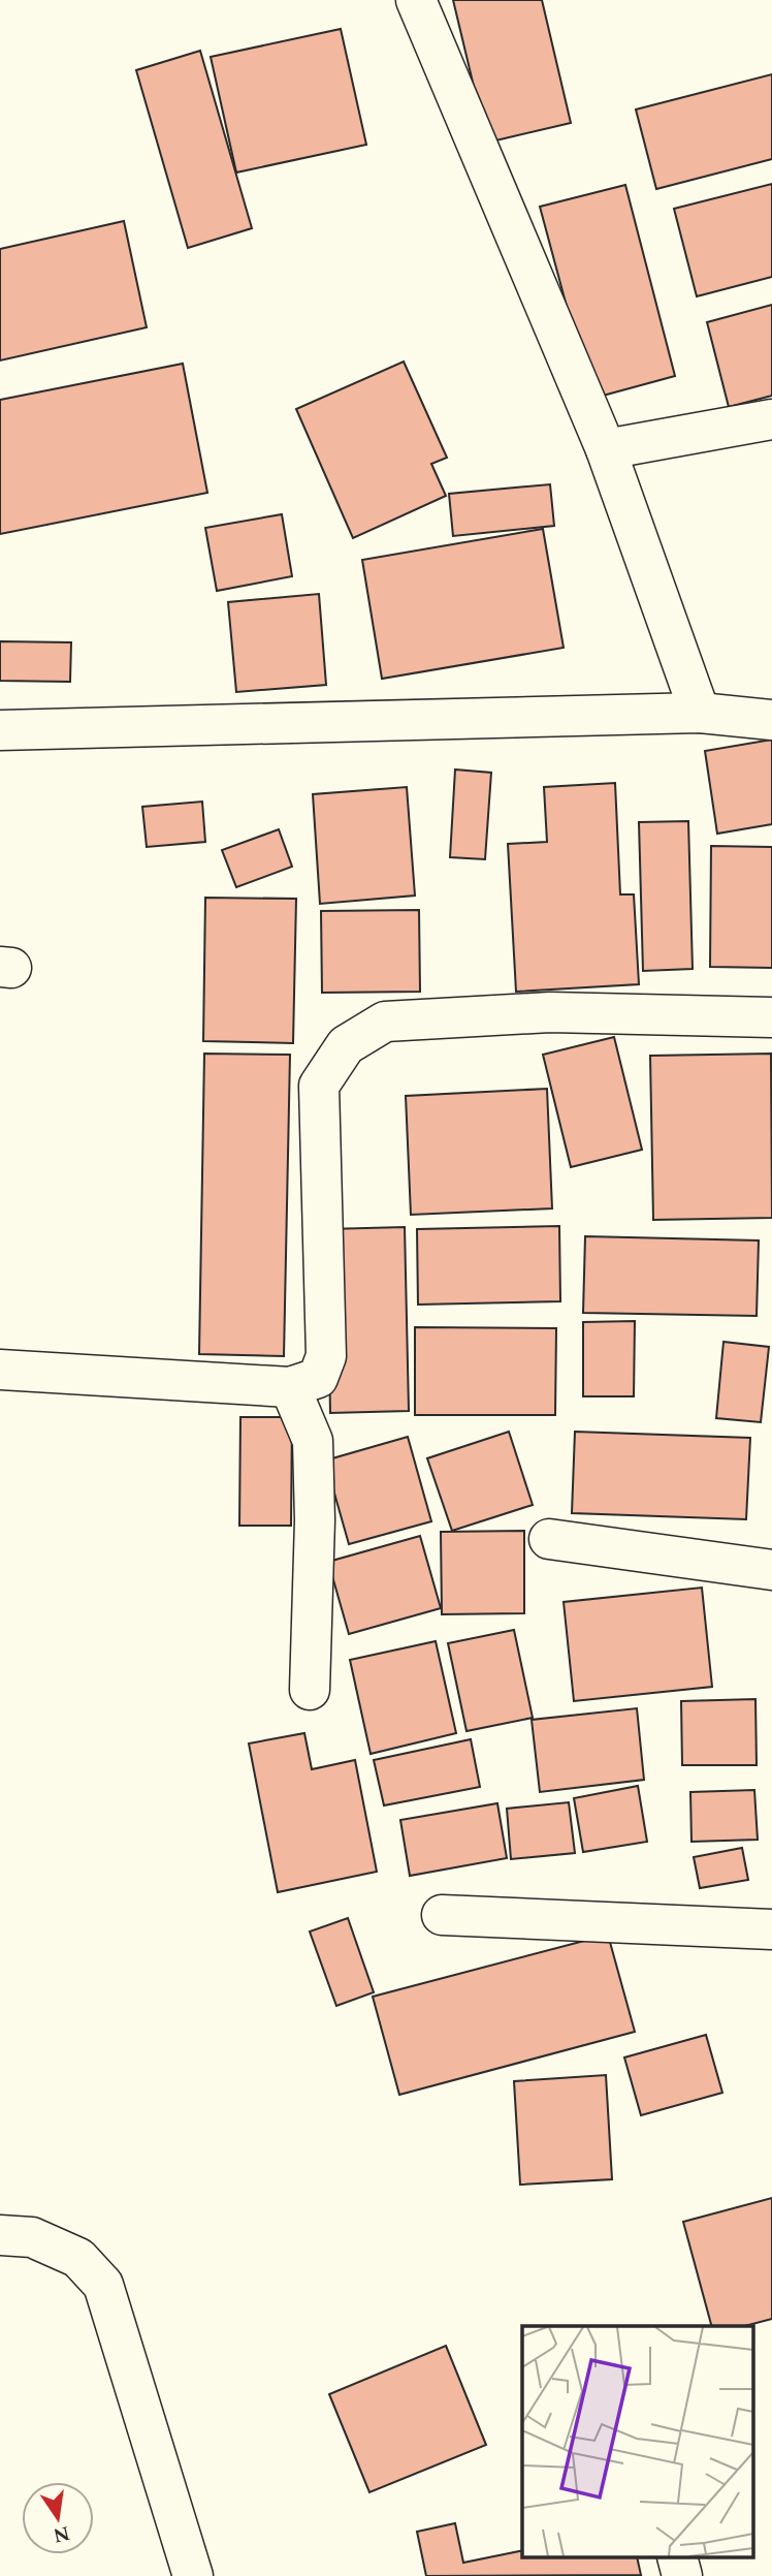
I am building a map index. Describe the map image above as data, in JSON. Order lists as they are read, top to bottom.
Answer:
{
  "north": "bottom"
}
